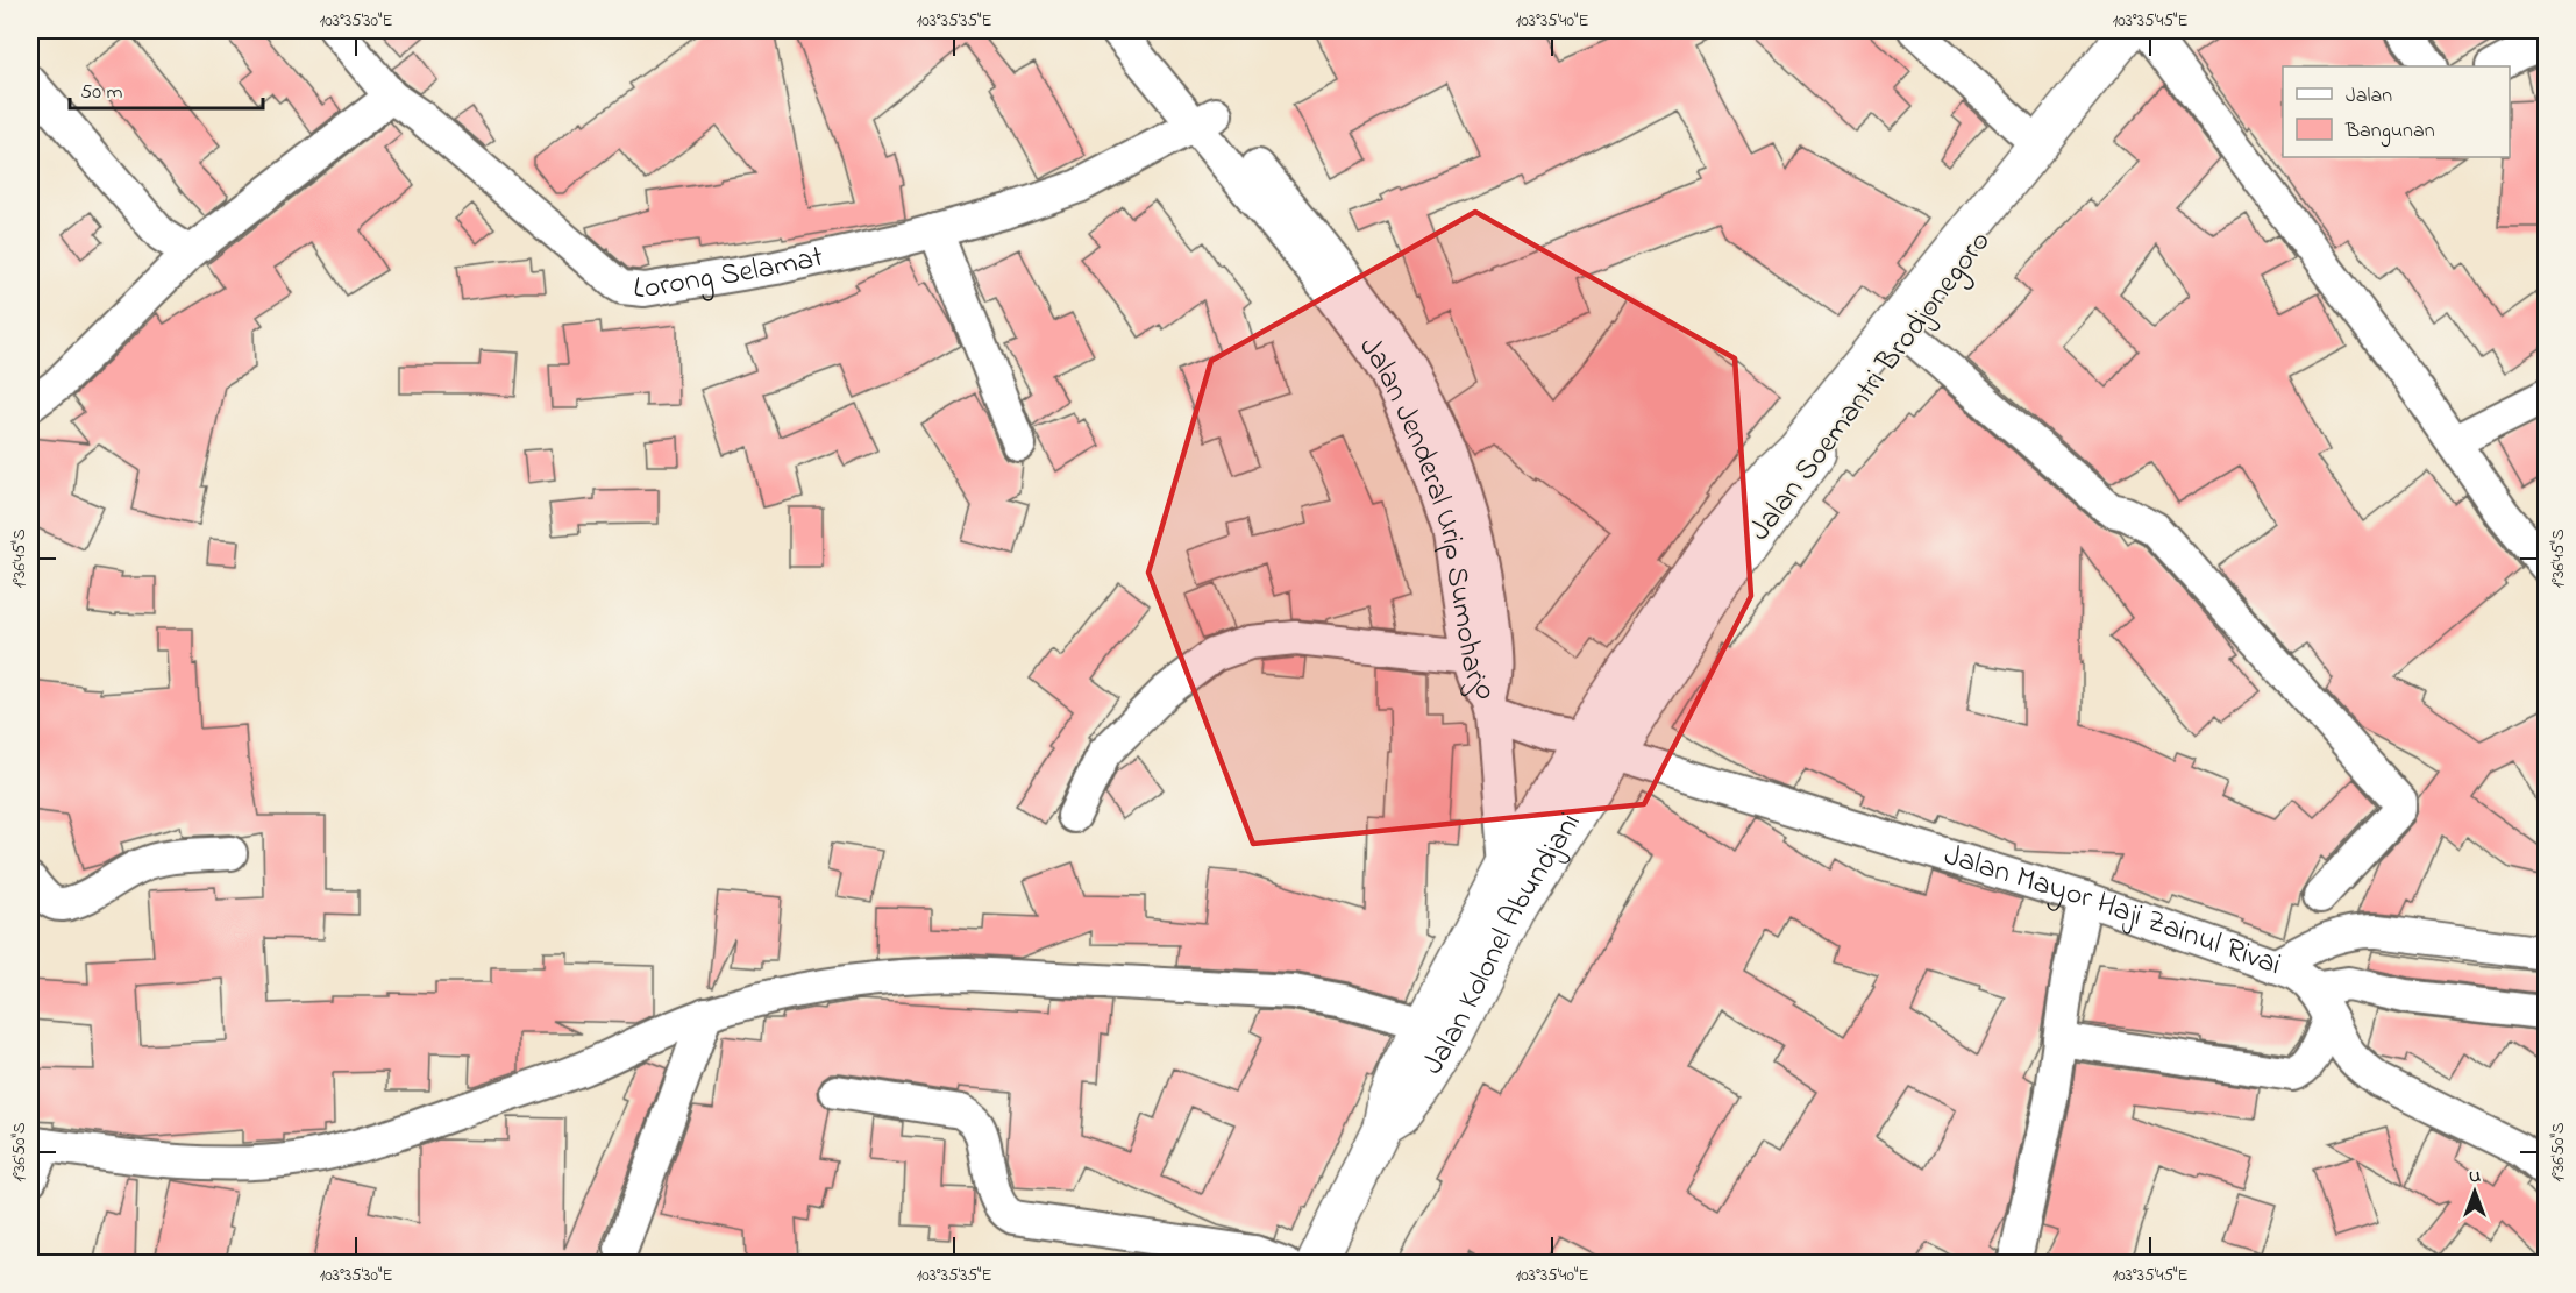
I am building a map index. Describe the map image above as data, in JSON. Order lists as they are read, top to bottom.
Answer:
{
  "streets": {
    "main road": ["Jalan Soemantri Brodjonegoro", "Jalan Kolonel Abundjani"],
    "street": ["Lorong Selamat", "Jalan Jenderal Urip Sumoharjo", "Jalan Mayor Haji Zainul Rivai"]
  },
  "crossings": [
    ["Lorong Selamat", "Jalan Jenderal Urip Sumoharjo"],
    ["Jalan Soemantri Brodjonegoro", "Jalan Mayor Haji Zainul Rivai"],
    ["Jalan Soemantri Brodjonegoro", "Jalan Kolonel Abundjani"],
    ["Jalan Jenderal Urip Sumoharjo", "Jalan Mayor Haji Zainul Rivai"],
    ["Jalan Mayor Haji Zainul Rivai", "Jalan Kolonel Abundjani"]
  ],
  "legend": ["Jalan", "Bangunan"],
  "scale_bar": "50 m",
  "north": "top",
  "coordinates": [
    "103°35'30\"E",
    "103°35'35\"E",
    "103°35'40\"E",
    "103°35'45\"E",
    "1°36'45\"S",
    "1°36'50\"S"
  ]
}
